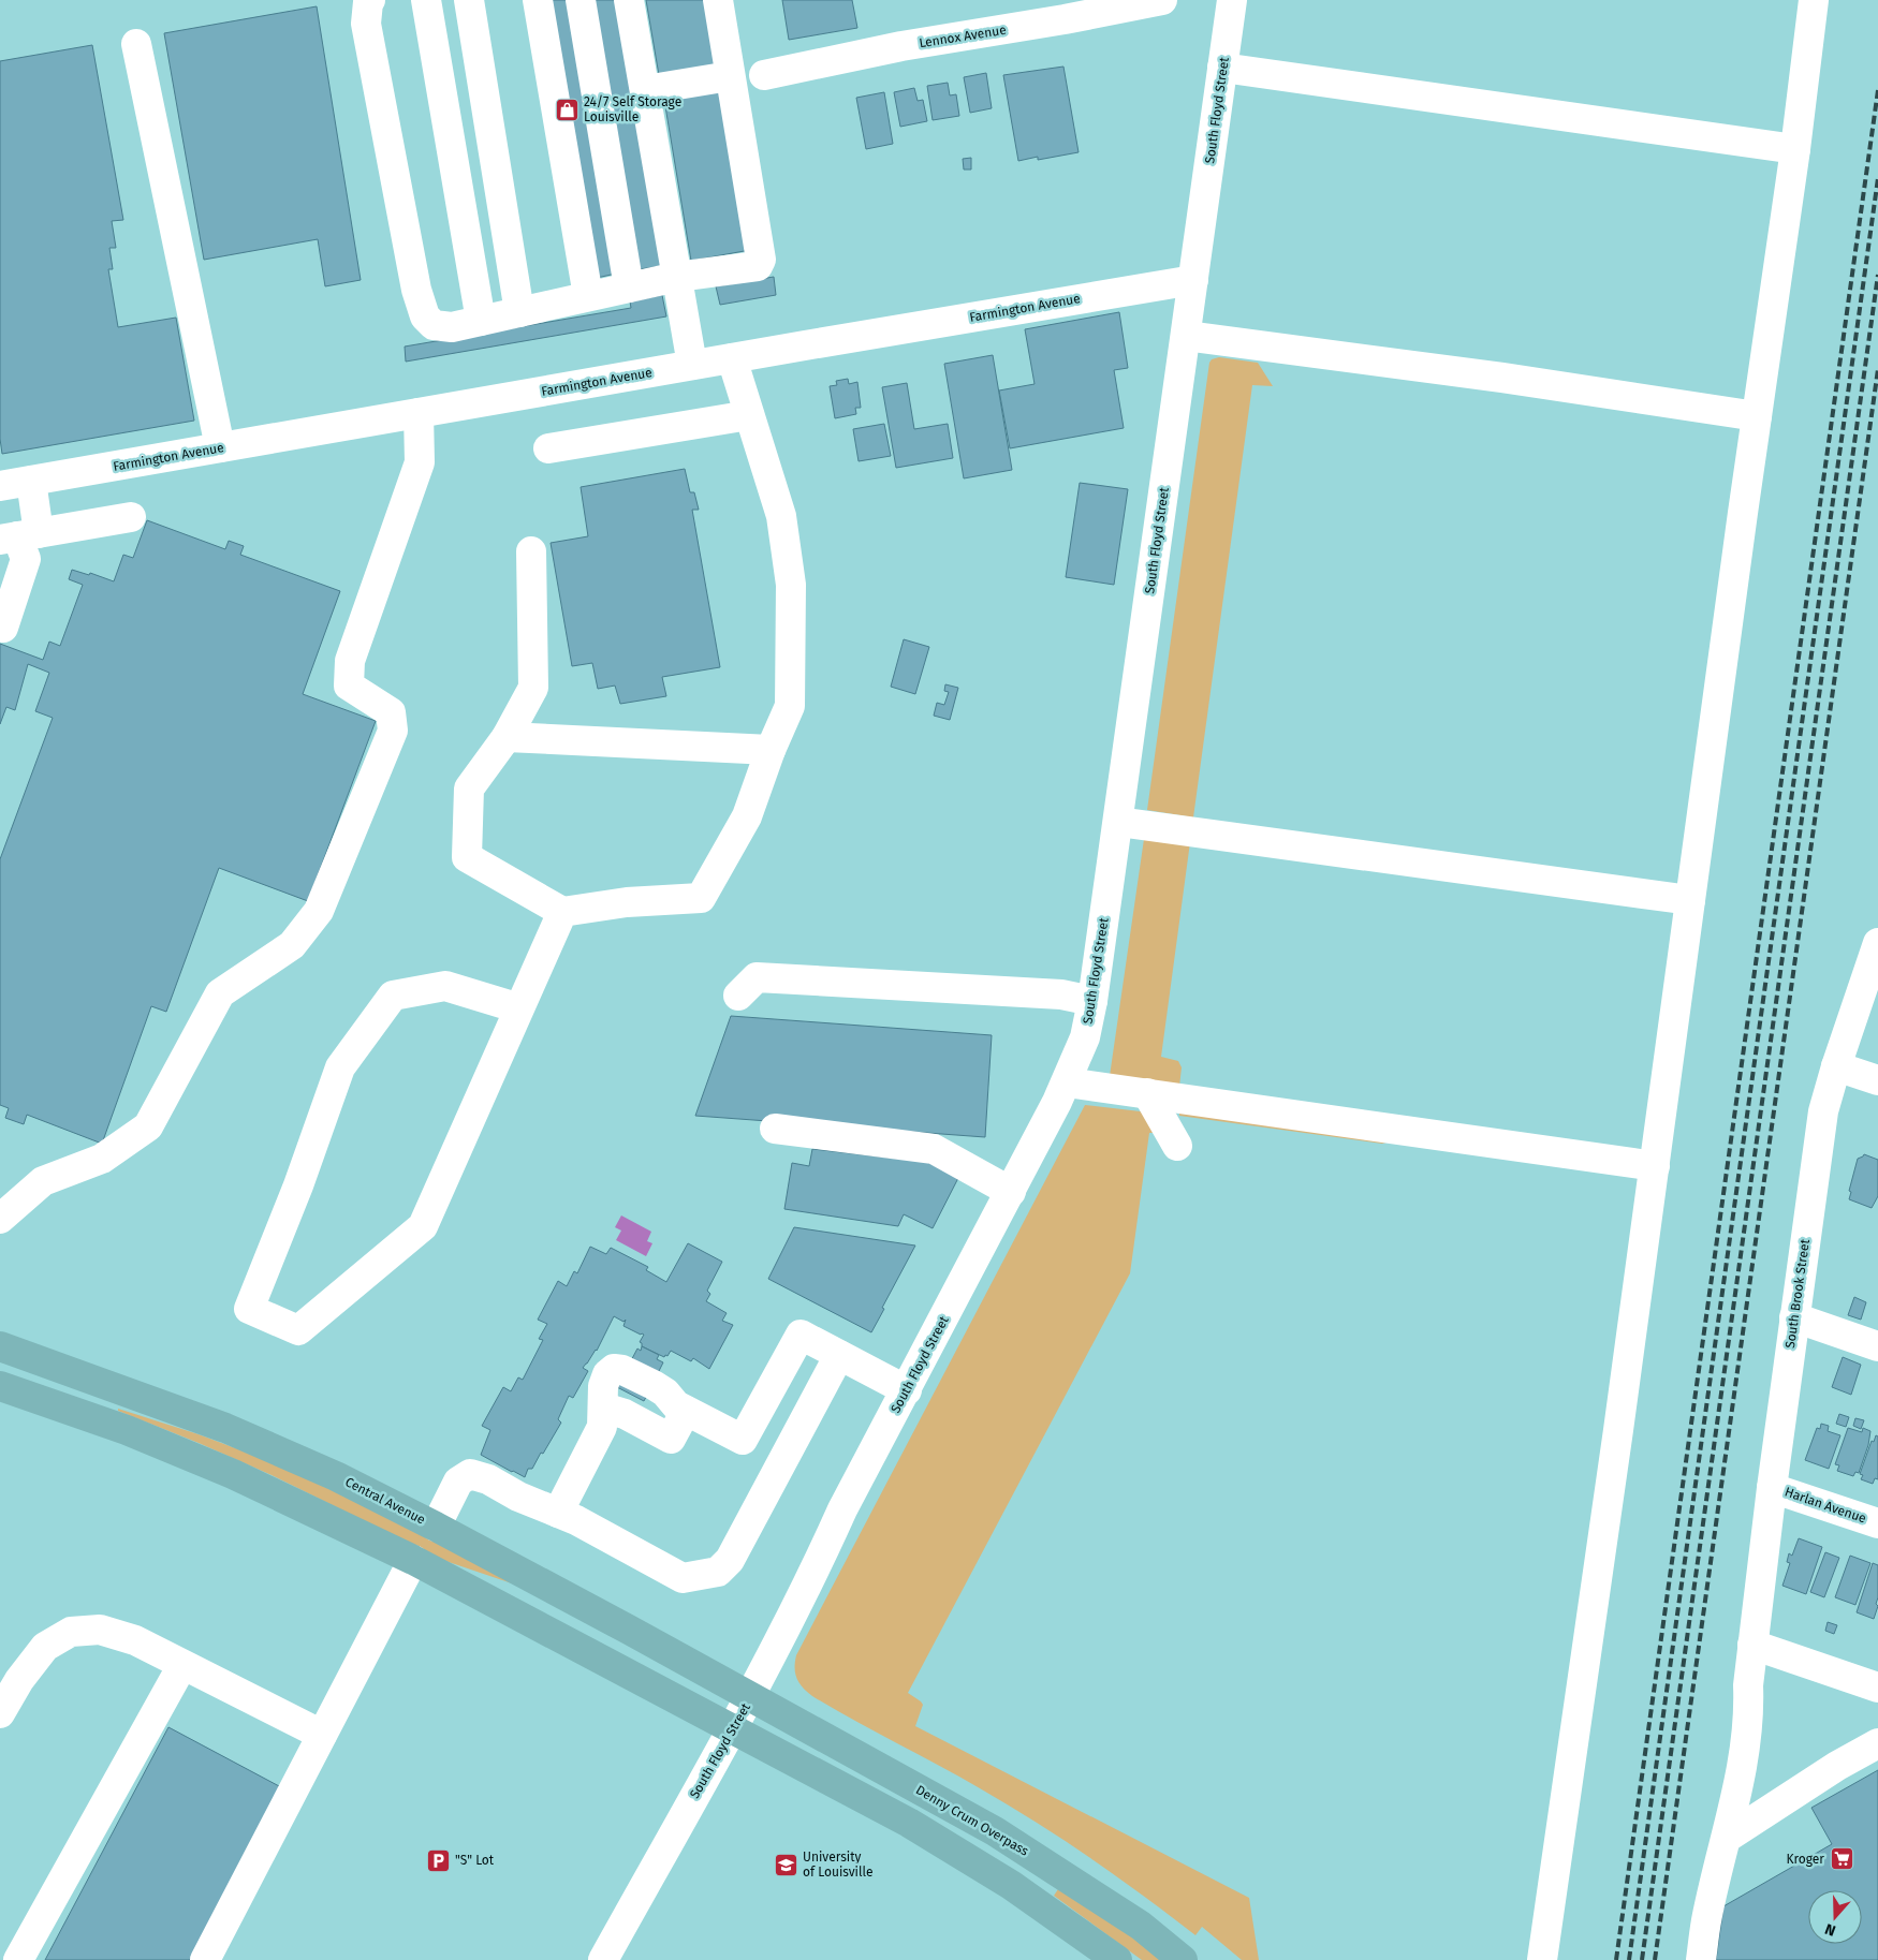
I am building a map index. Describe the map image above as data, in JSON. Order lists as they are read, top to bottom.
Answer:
{
  "streets": {
    "main road": ["Central Avenue", "Denny Crum Overpass"],
    "street": [
      "Lennox Avenue",
      "South Floyd Street",
      "Farmington Avenue",
      "South Brook Street",
      "Harlan Avenue"
    ]
  },
  "crossings": [
    ["South Floyd Street", "Farmington Avenue"],
    ["South Floyd Street", "Central Avenue"],
    ["South Floyd Street", "Denny Crum Overpass"],
    ["South Brook Street", "Harlan Avenue"],
    ["Central Avenue", "Denny Crum Overpass"]
  ],
  "places": {
    "shop": ["24/7 Self Storage Louisville"],
    "supermarket": ["Kroger"],
    "parking": ["\"S\" Lot"],
    "school or university": ["University of Louisville"]
  },
  "north": "bottom"
}
